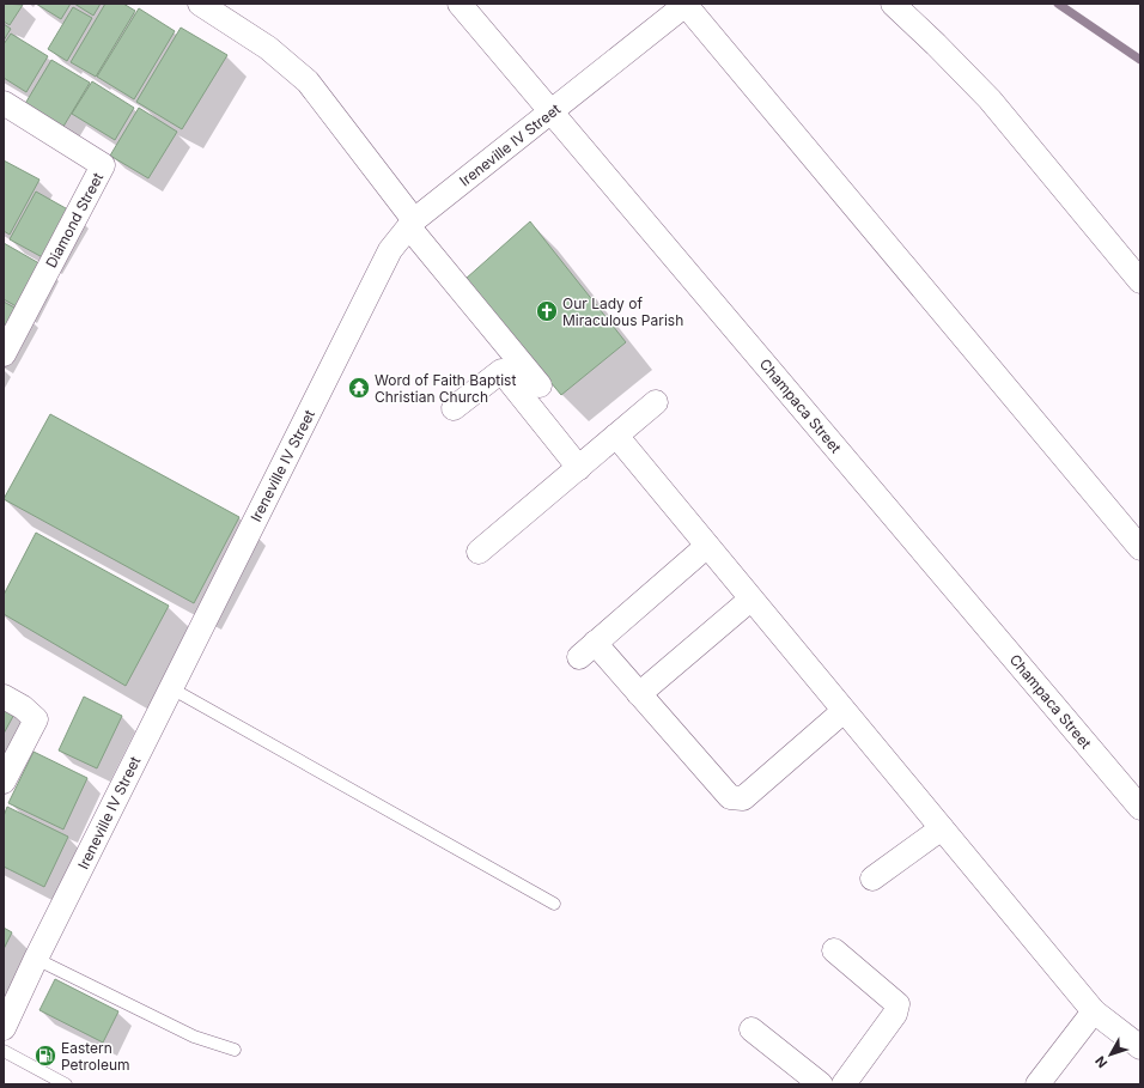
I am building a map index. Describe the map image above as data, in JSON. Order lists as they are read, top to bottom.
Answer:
{
  "streets": {
    "street": ["Ireneville IV Street", "Diamond Street", "Champaca Street"]
  },
  "crossings": [
    ["Ireneville IV Street", "Champaca Street"]
  ],
  "places": {
    "church": ["Our Lady of Miraculous Parish"],
    "temple": ["Word of Faith Baptist Christian Church"],
    "fuel station": ["Eastern Petroleum"]
  },
  "north": "bottom left"
}
